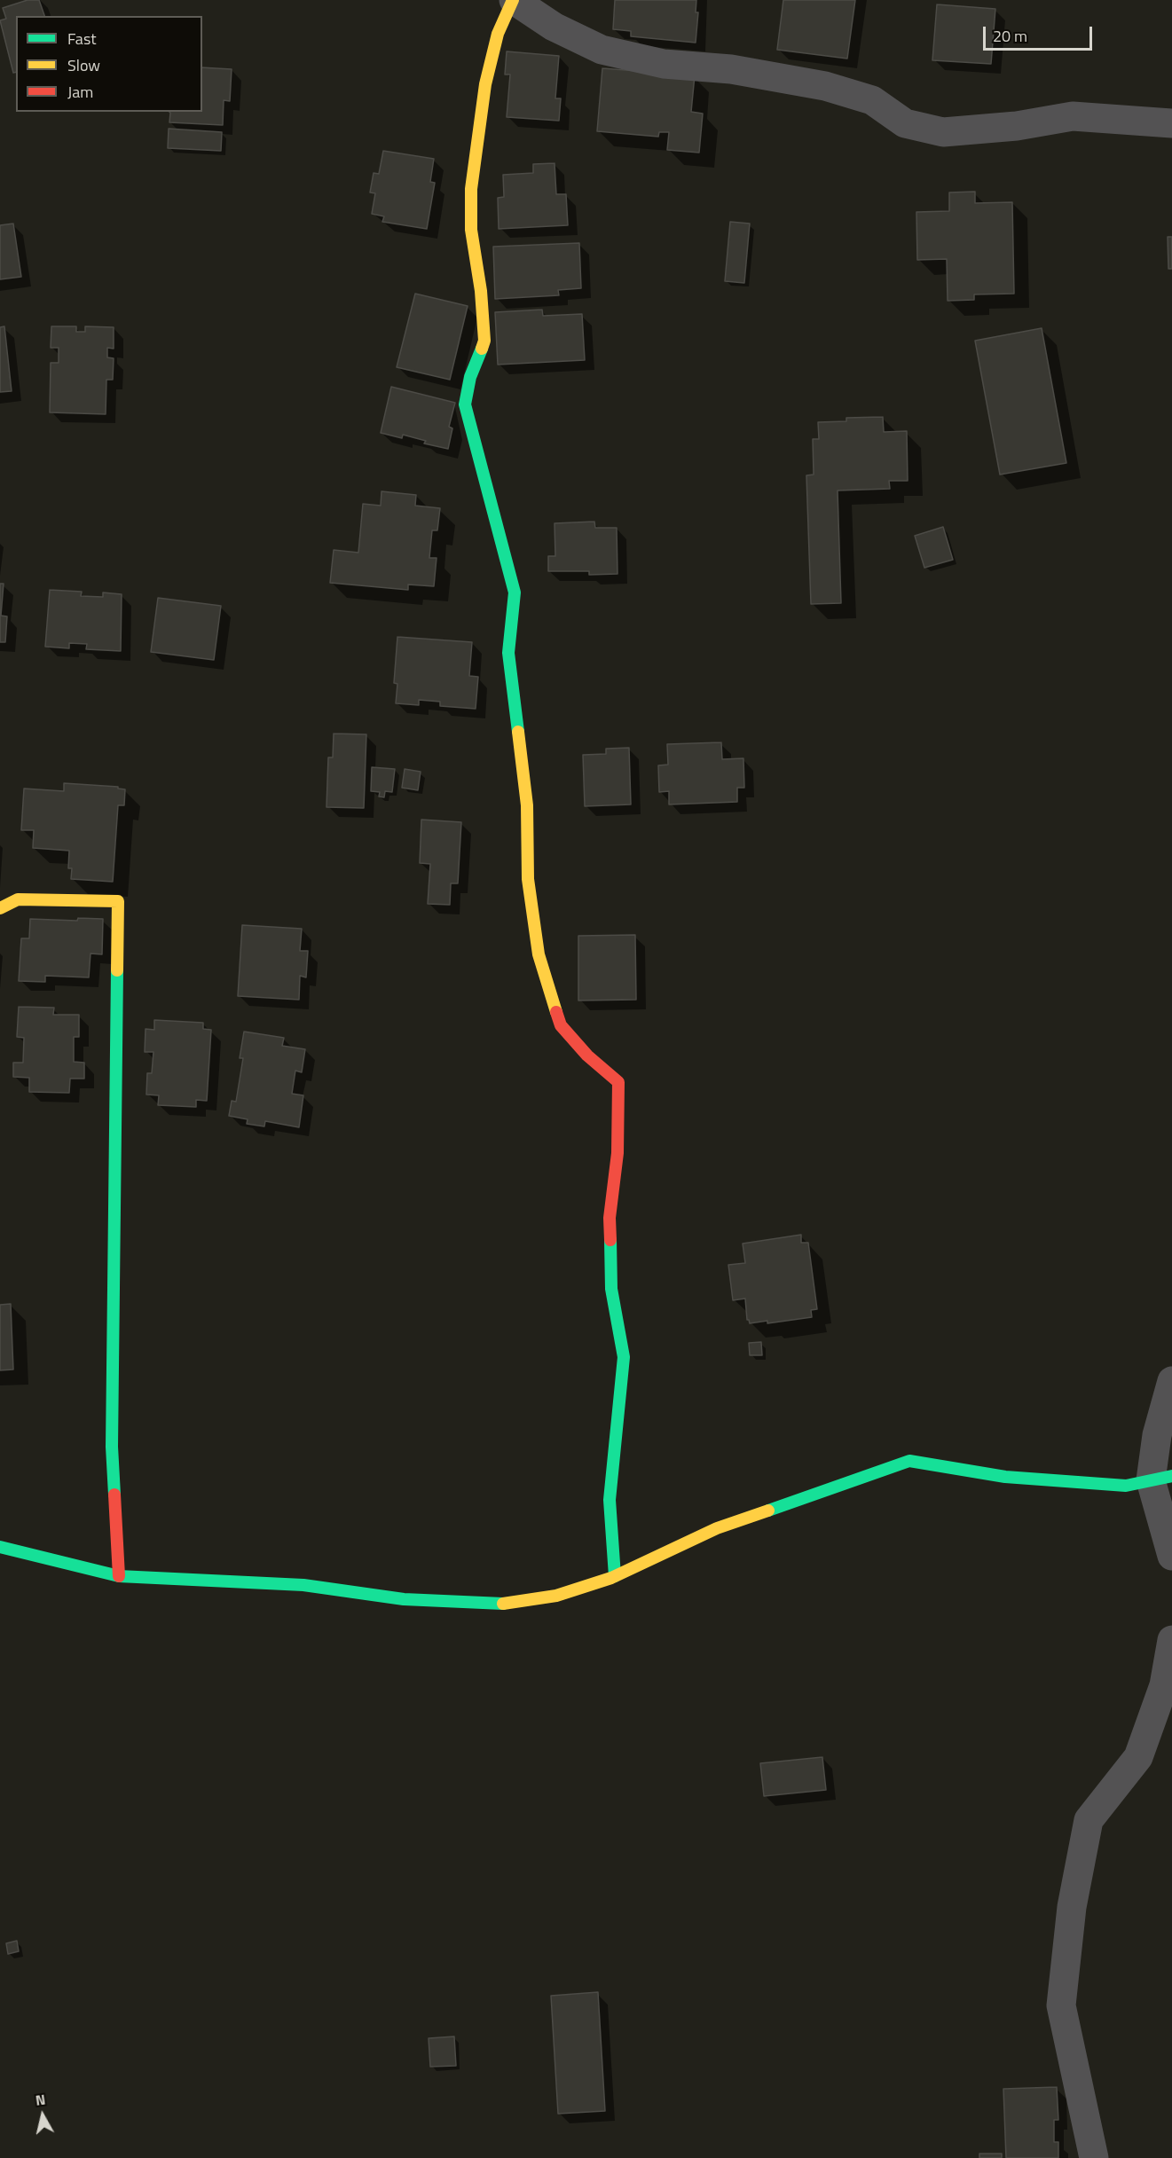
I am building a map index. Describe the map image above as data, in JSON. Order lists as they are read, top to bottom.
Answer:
{
  "legend": ["Fast", "Slow", "Jam"],
  "scale_bar": "20 m",
  "north": "top"
}
